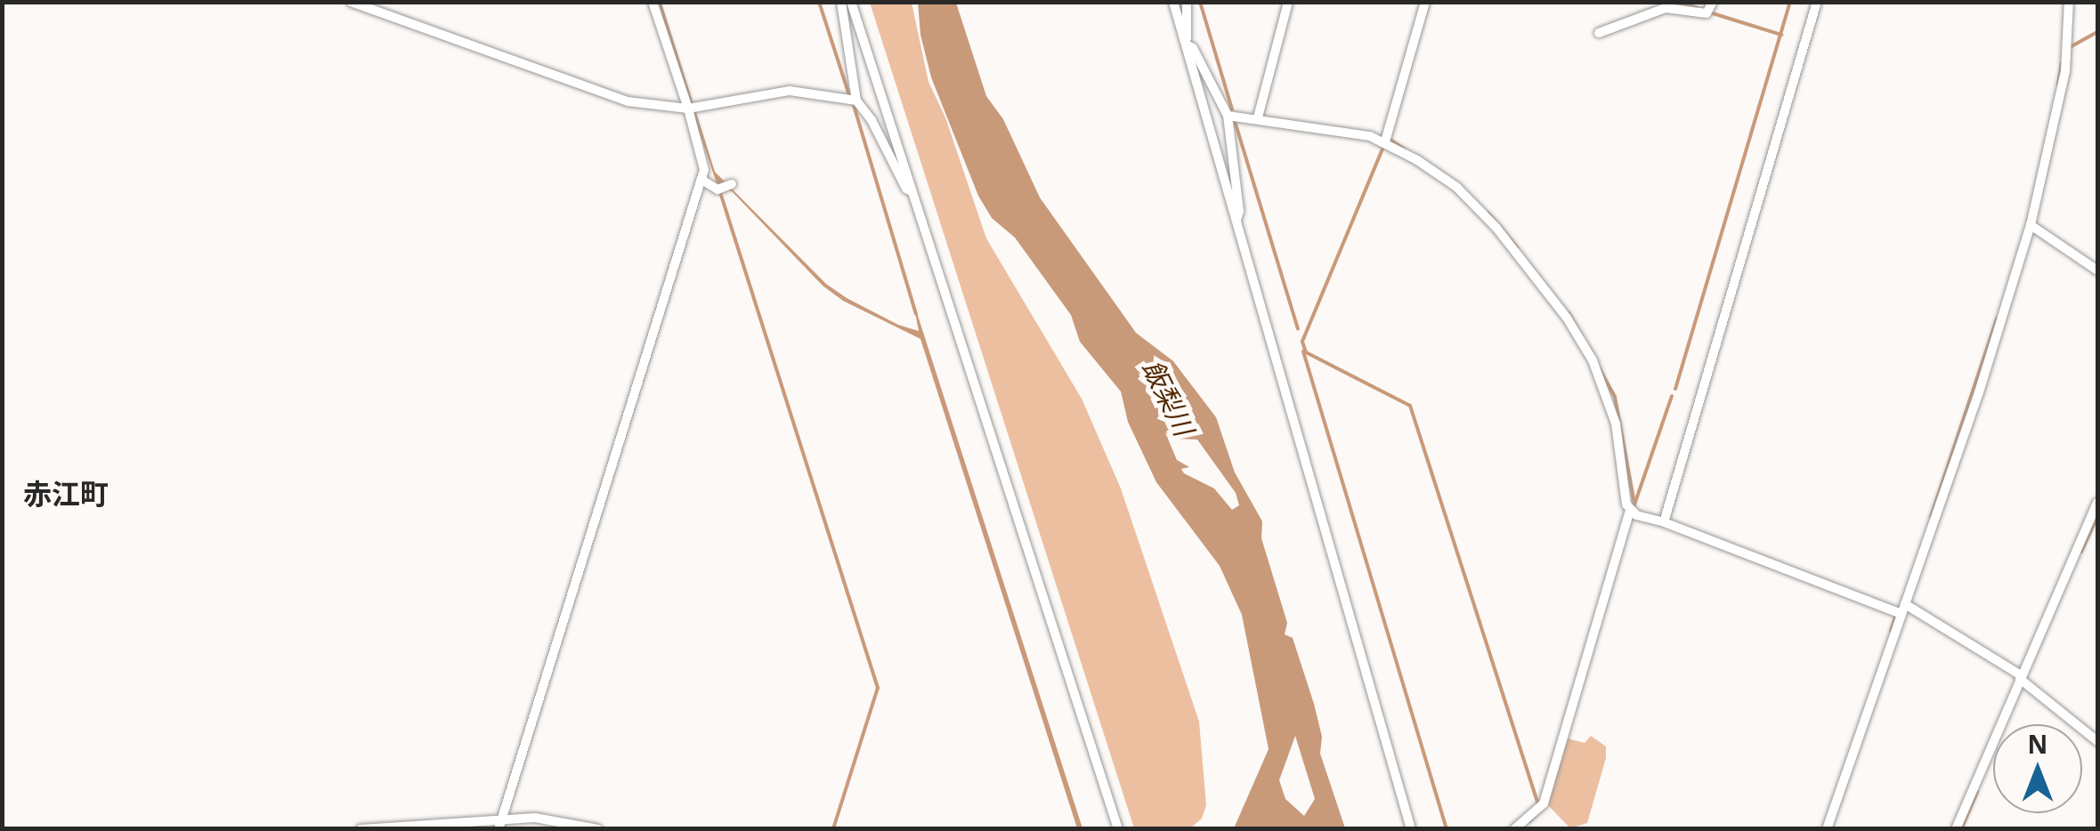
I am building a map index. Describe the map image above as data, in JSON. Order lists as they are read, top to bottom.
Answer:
{
  "districts": ["赤江町"],
  "water": ["飯梨川"],
  "north": "top"
}
